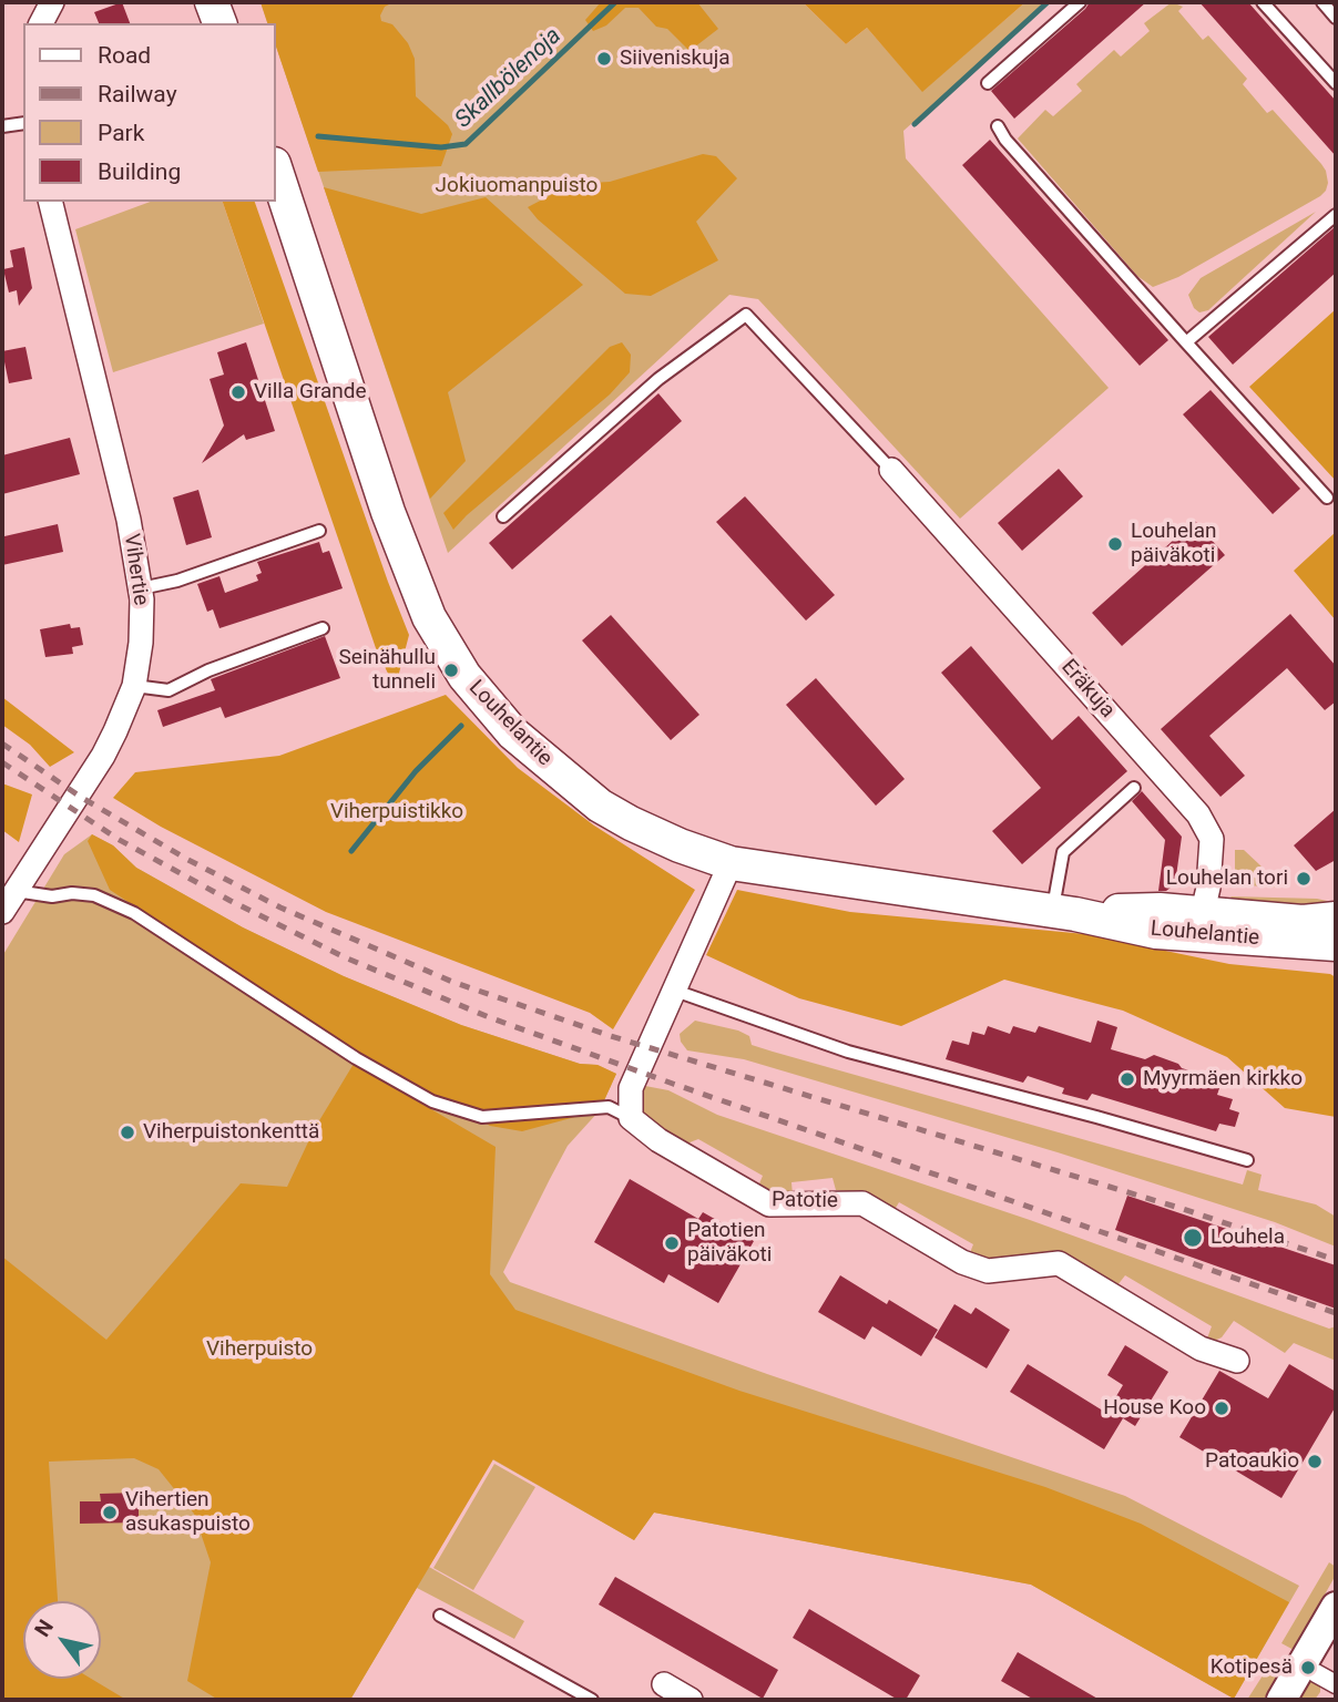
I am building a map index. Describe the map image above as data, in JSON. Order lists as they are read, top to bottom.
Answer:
{
  "streets": {
    "main road": ["Louhelantie"],
    "street": ["Vihertie", "Eräkuja", "Patotie"]
  },
  "crossings": [
    ["Eräkuja", "Louhelantie"]
  ],
  "water": ["Skallbölenoja"],
  "parks": ["Jokiuomanpuisto", "Viherpuistikko", "Viherpuisto"],
  "places": [
    "Siiveniskuja",
    "Villa Grande",
    "Louhelan päiväkoti",
    "Seinähullu tunneli",
    "Louhelan tori",
    "Myyrmäen kirkko",
    "Viherpuistonkenttä",
    "Louhela",
    "Patotien päiväkoti",
    "House Koo",
    "Patoaukio",
    "Vihertien asukaspuisto",
    "Kotipesä"
  ],
  "legend": [
    "Road",
    "Railway",
    "Park",
    "Building"
  ],
  "north": "top left"
}
